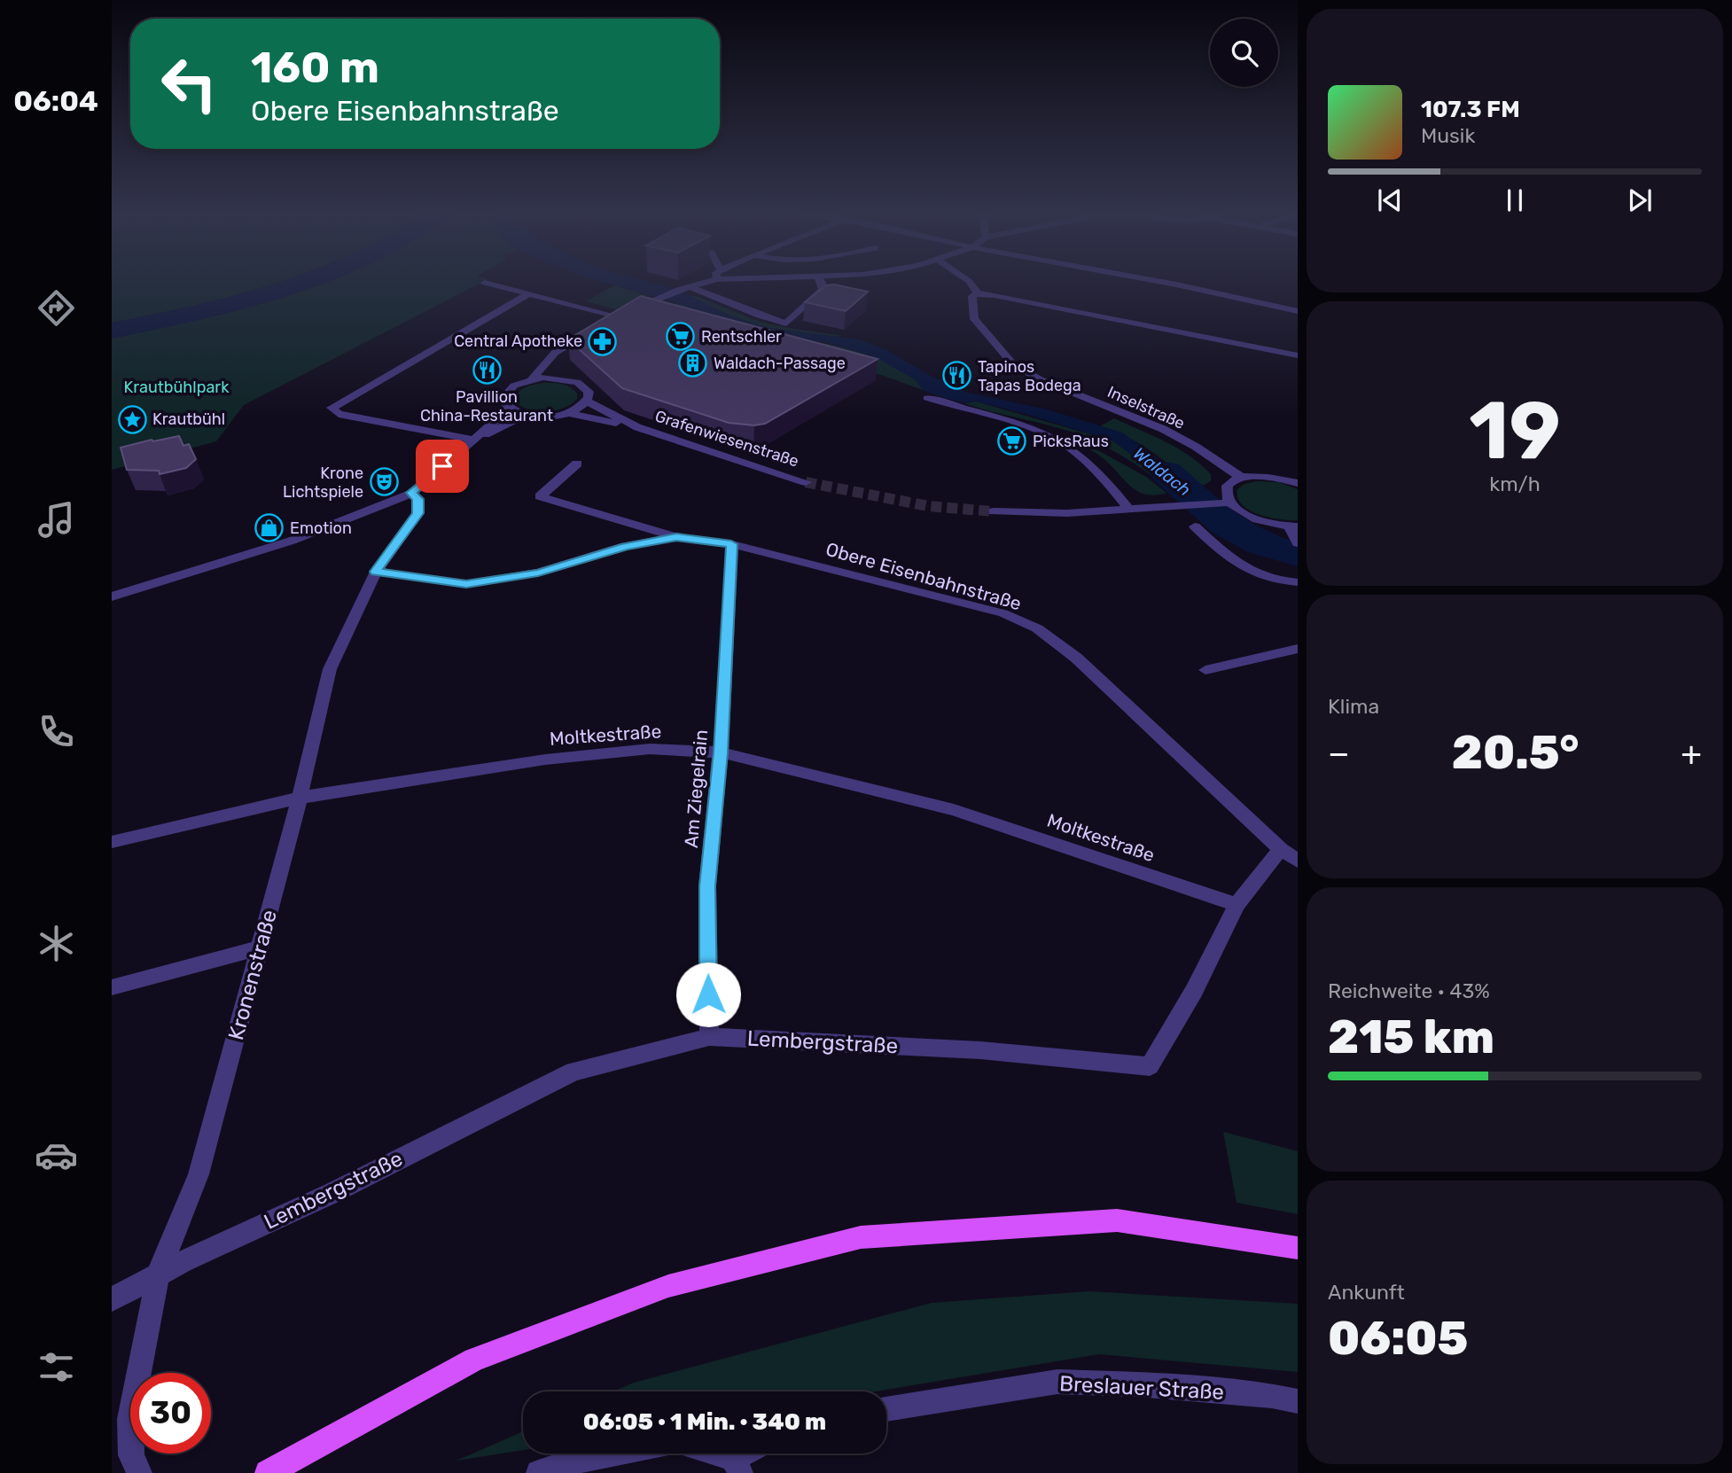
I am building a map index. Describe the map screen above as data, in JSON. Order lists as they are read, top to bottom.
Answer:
{
  "streets": {
    "street": [
      "Inselstraße",
      "Grafenwiesenstraße",
      "Obere Eisenbahnstraße",
      "Moltkestraße",
      "Am Ziegelrain",
      "Kronenstraße",
      "Lembergstraße",
      "Breslauer Straße"
    ]
  },
  "crossings": [
    ["Obere Eisenbahnstraße", "Am Ziegelrain"],
    ["Obere Eisenbahnstraße", "Kronenstraße"],
    ["Obere Eisenbahnstraße", "Lembergstraße"],
    ["Moltkestraße", "Am Ziegelrain"],
    ["Moltkestraße", "Kronenstraße"],
    ["Moltkestraße", "Lembergstraße"],
    ["Am Ziegelrain", "Lembergstraße"],
    ["Kronenstraße", "Lembergstraße"]
  ],
  "water": ["Waldach"],
  "parks": ["Krautbühlpark"],
  "places": {
    "supermarket": ["Rentschler", "PicksRaus"],
    "pharmacy": ["Central Apotheke"],
    "building": ["Waldach-Passage"],
    "restaurant": ["Pavillion China-Restaurant", "Tapinos Tapas Bodega"],
    "place": ["Krautbühl"],
    "theatre": ["Krone Lichtspiele"],
    "shop": ["Emotion"]
  },
  "page": {
    "tabs": "06:04",
    "turn": ["160 m", "Obere Eisenbahnstraße"],
    "song": ["107.3 FM", "Musik"],
    "tile": [
      ["19", "km/h"],
      "Klima",
      ["Reichweite · 43%", "215 km"],
      ["Ankunft", "06:05"]
    ],
    "heat": ["−", "20.5°", "+"],
    "limit": "30",
    "trip": "06:05 · 1 Min. · 340 m"
  }
}
